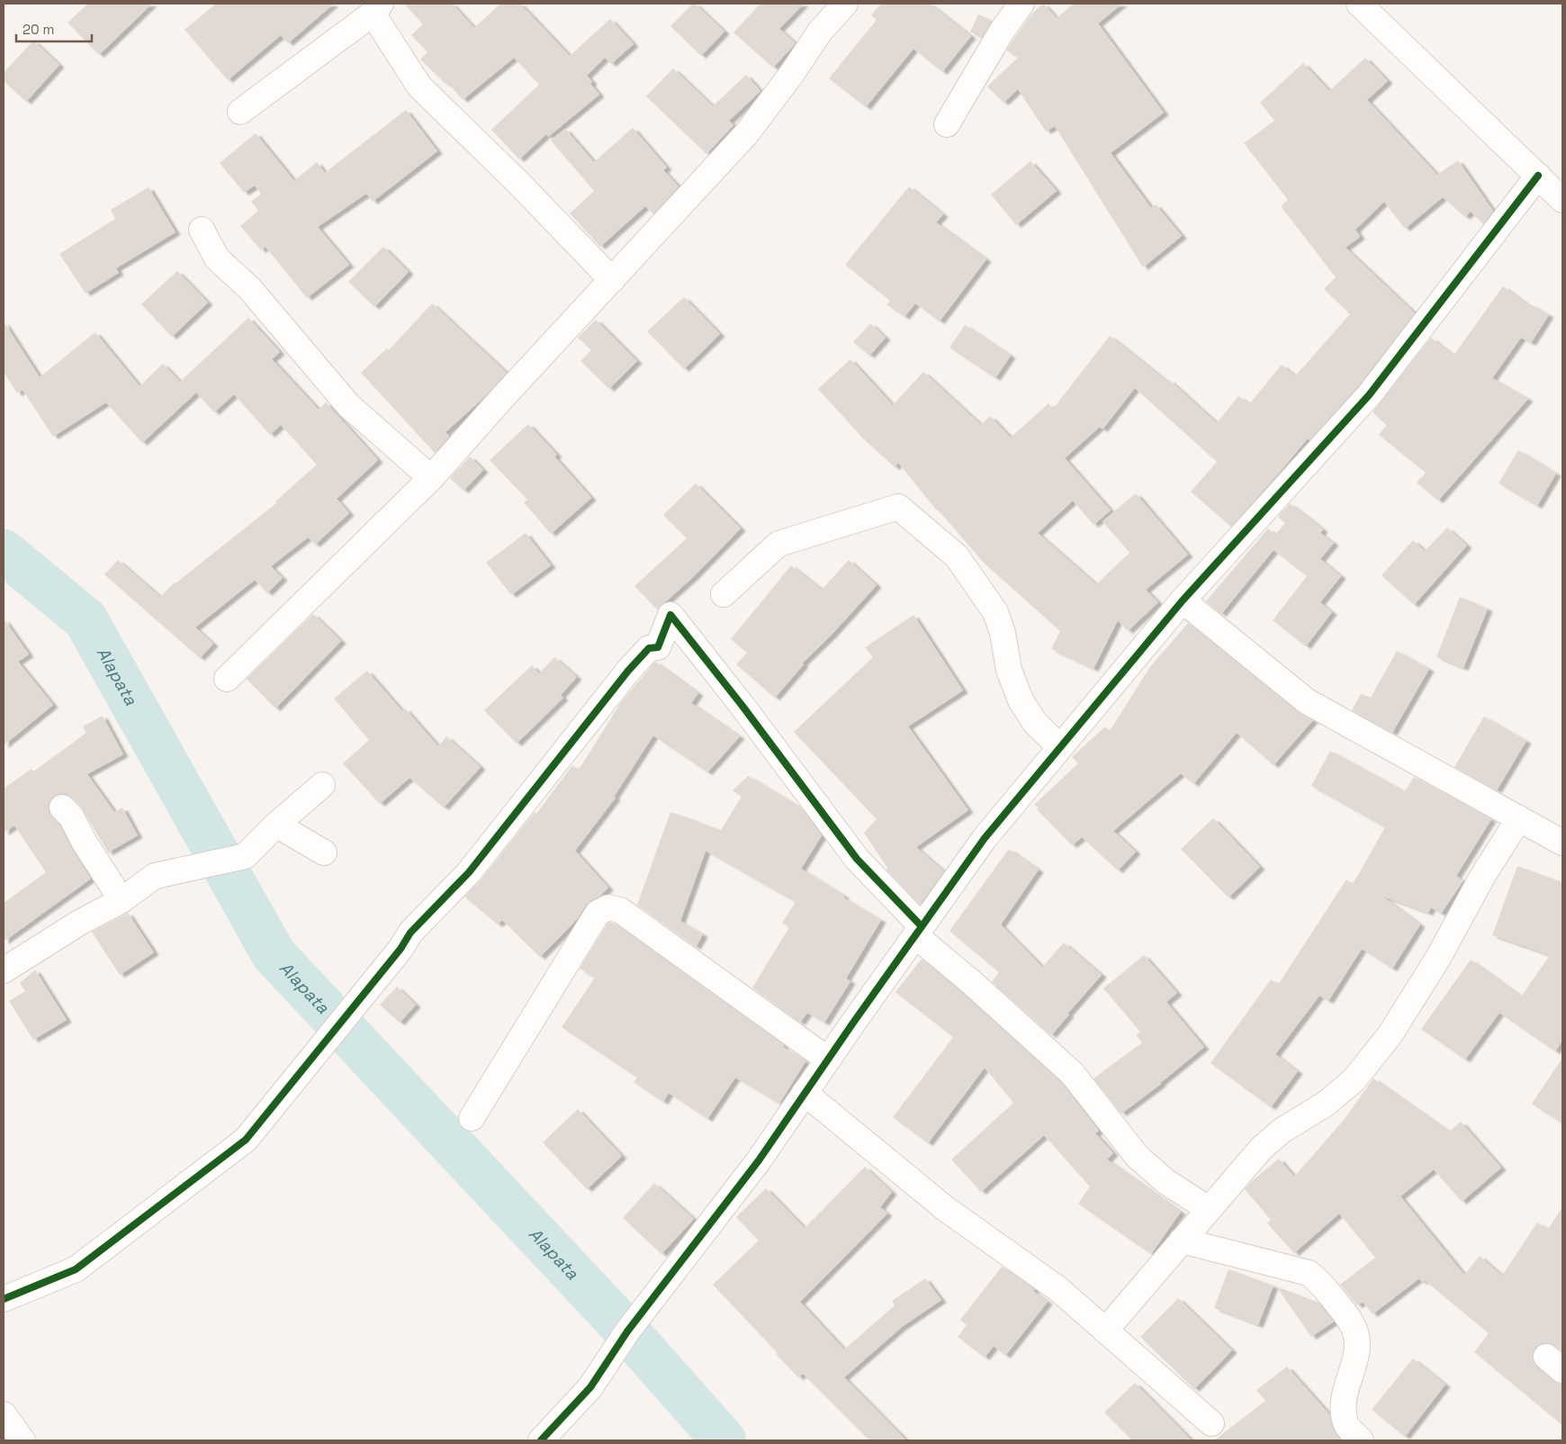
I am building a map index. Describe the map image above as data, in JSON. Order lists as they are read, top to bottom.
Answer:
{
  "water": ["Alapata"],
  "scale_bar": "20 m"
}
